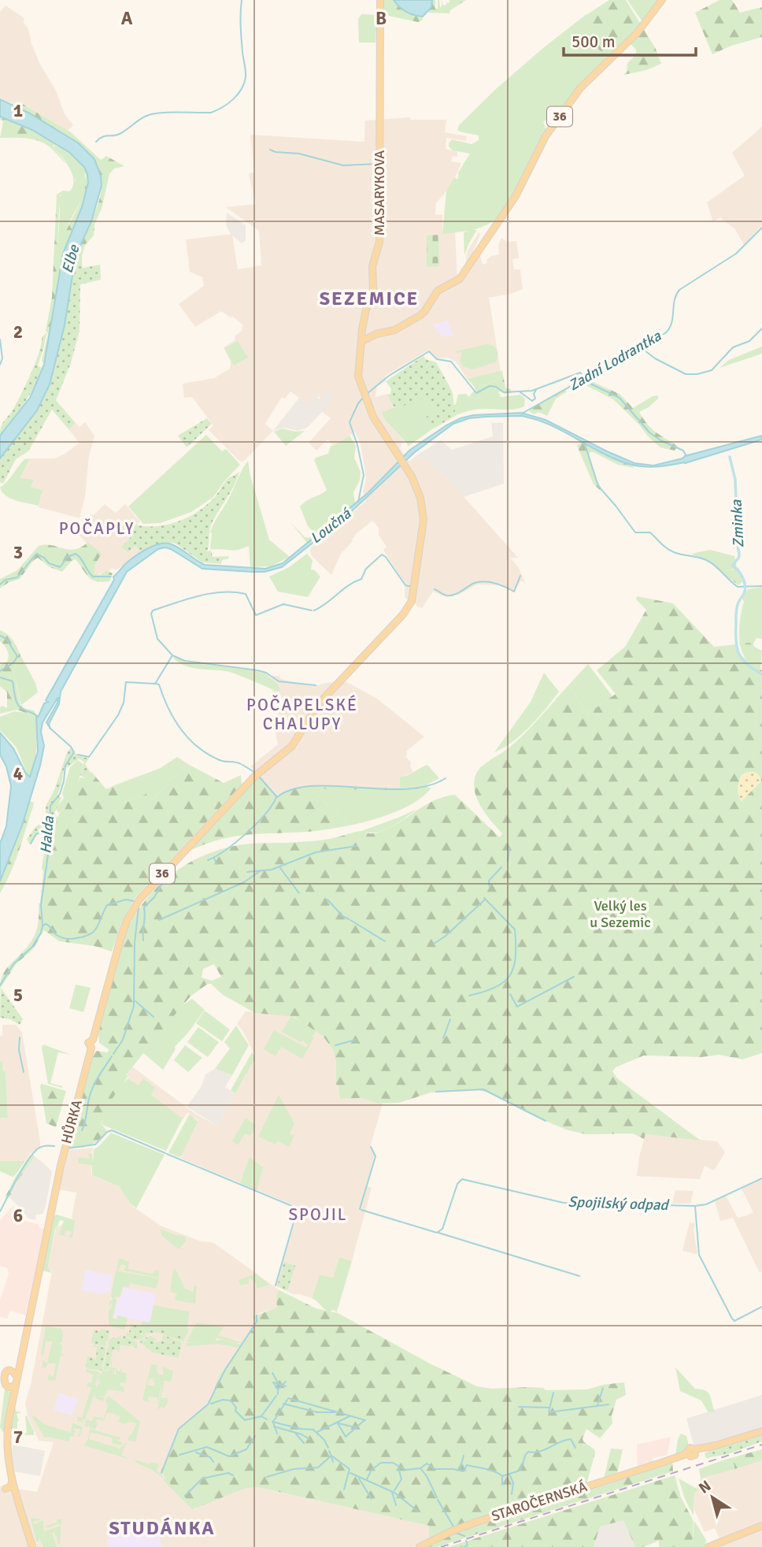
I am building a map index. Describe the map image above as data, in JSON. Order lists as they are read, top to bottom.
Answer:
{
  "streets": {
    "main road": [
      "36",
      "MASARYKOVA",
      "HŮRKA",
      "STAROČERNSKÁ"
    ]
  },
  "crossings": [
    ["36", "MASARYKOVA"],
    ["MASARYKOVA", "HŮRKA"]
  ],
  "districts": [
    "SEZEMICE",
    "POČAPLY",
    "POČAPELSKÉ CHALUPY",
    "SPOJIL",
    "STUDÁNKA"
  ],
  "water": [
    "Elbe",
    "Zadní Lodrantka",
    "Zminka",
    "Loučná",
    "Halda",
    "Spojilský odpad"
  ],
  "parks": ["Velký les u Sezemic"],
  "scale_bar": "500 m",
  "north": "top left",
  "grid": {
    "columns": ["A", "B"],
    "rows": [
      "1",
      "2",
      "3",
      "4",
      "5",
      "6",
      "7"
    ]
  }
}
